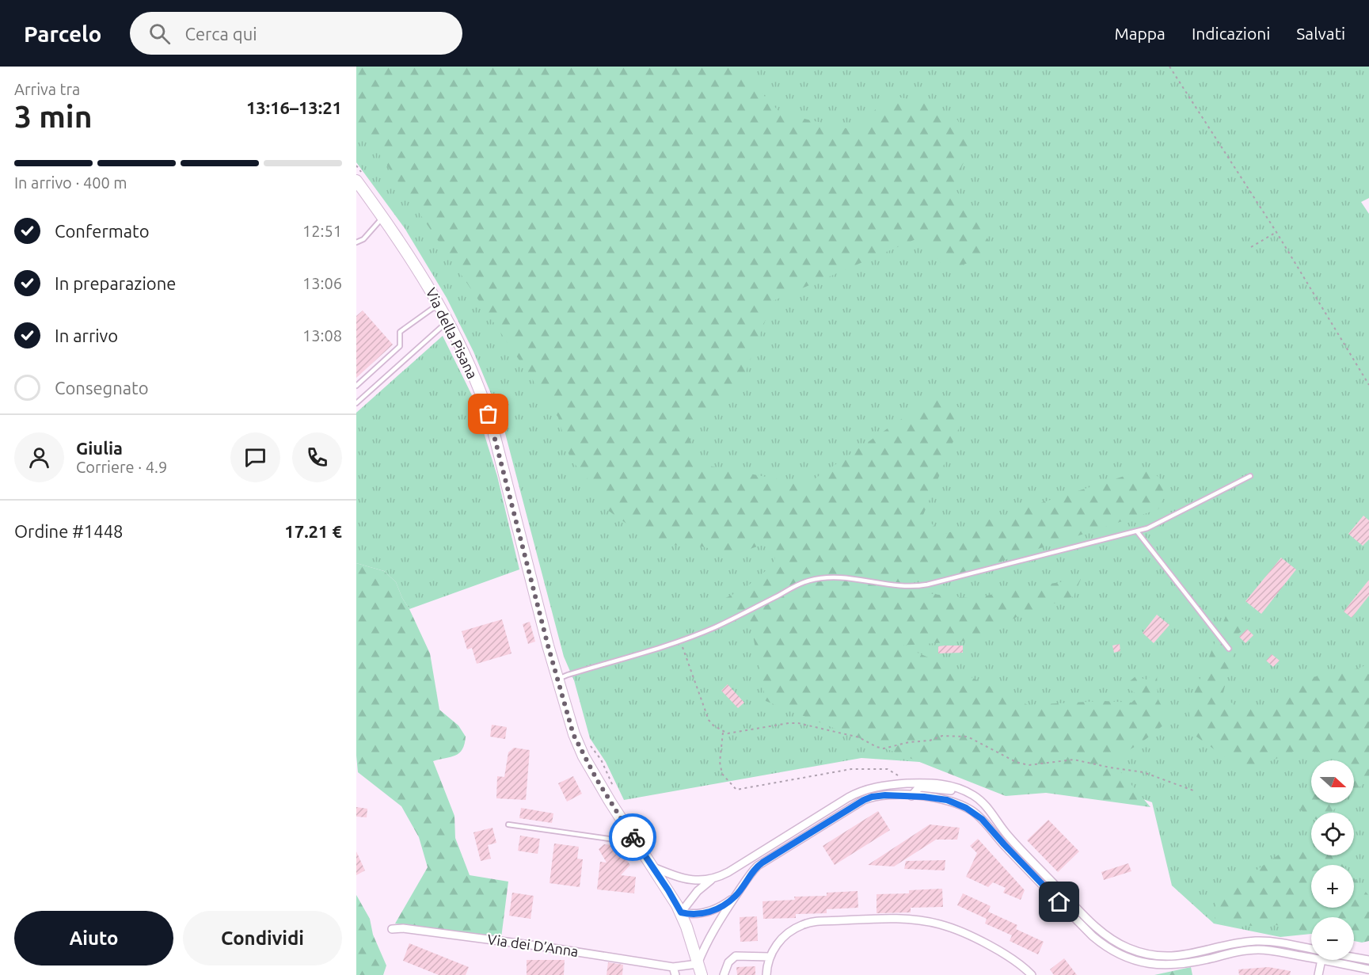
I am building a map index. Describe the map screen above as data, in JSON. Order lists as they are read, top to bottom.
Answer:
{
  "streets": {
    "main road": ["Via della Pisana"],
    "street": ["Via dei D’Anna"]
  },
  "crossings": [
    ["Via della Pisana", "Via dei D’Anna"]
  ],
  "north": "right",
  "page": {
    "header": "Parcelo",
    "search": "Cerca qui",
    "nav": ["Mappa", "Indicazioni", "Salvati"],
    "heading": ["3 min", "Arriva tra", "13:16–13:21"],
    "panel": [
      "Giulia",
      "Corriere · 4.9",
      "Ordine #1448",
      "17.21 €"
    ],
    "bar": "In arrivo · 400 m",
    "list": [
      ["Confermato", "12:51"],
      ["In preparazione", "13:06"],
      ["In arrivo", "13:08"],
      "Consegnato"
    ],
    "map_buttons": ["+", "−"],
    "buttons": ["Aiuto", "Condividi"]
  }
}
